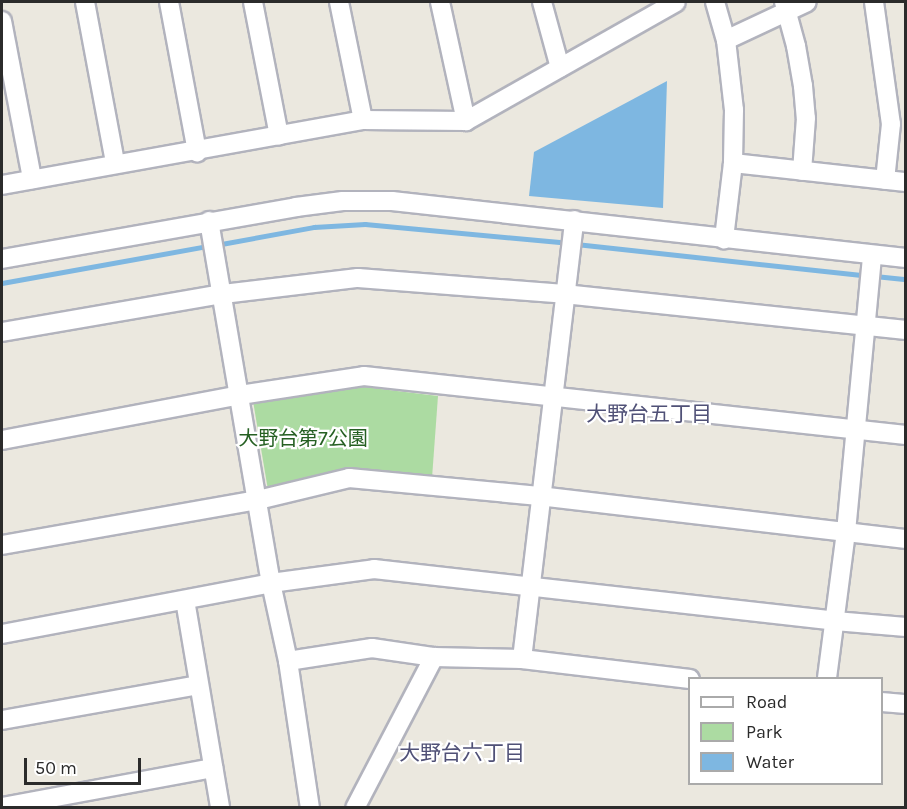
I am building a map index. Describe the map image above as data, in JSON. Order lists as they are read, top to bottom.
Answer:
{
  "districts": ["大野台五丁目", "大野台六丁目"],
  "parks": ["大野台第7公園"],
  "legend": ["Road", "Park", "Water"],
  "scale_bar": "50 m"
}
